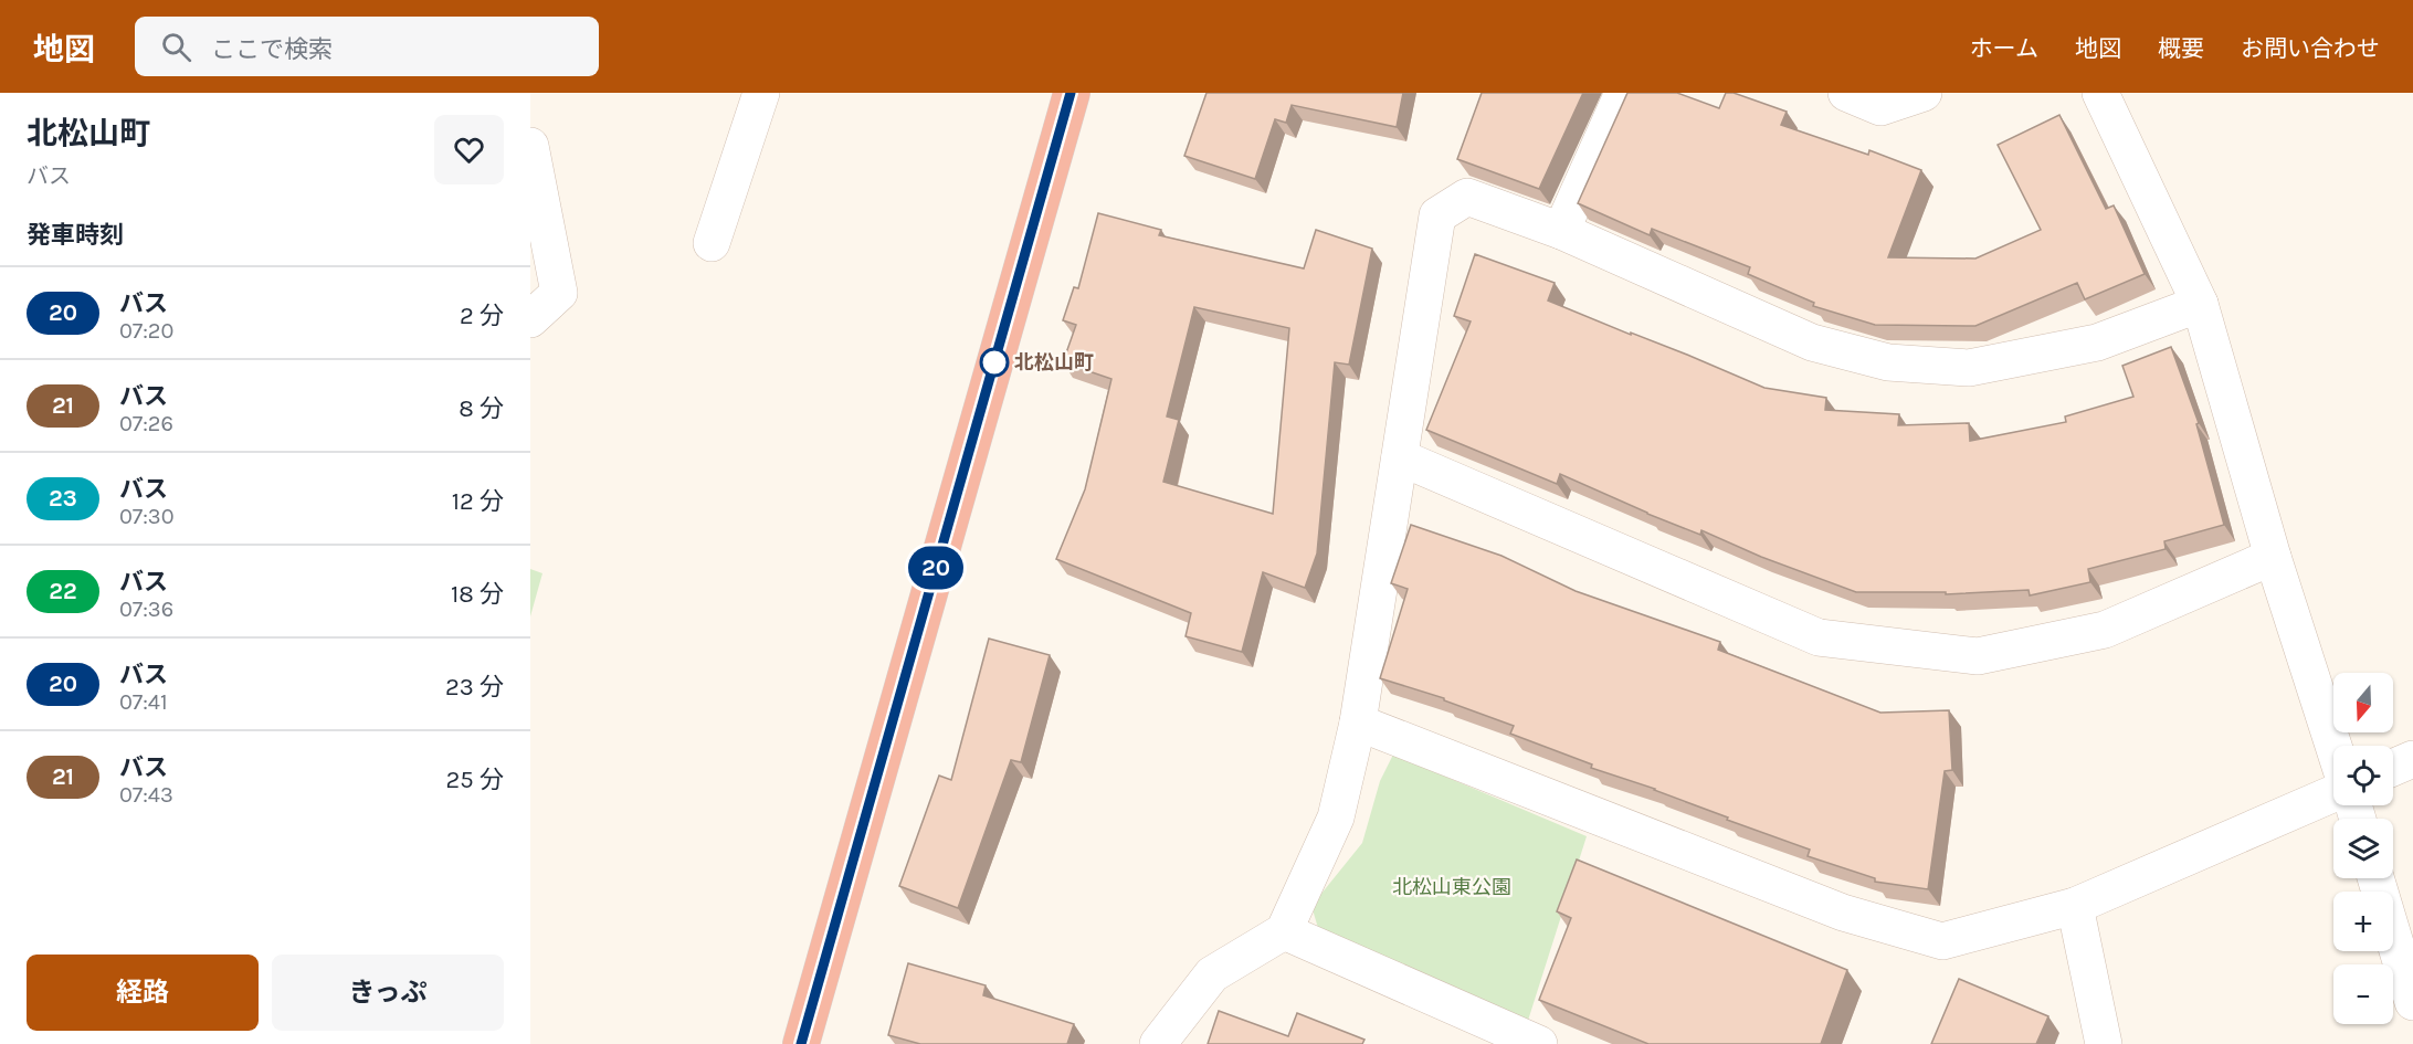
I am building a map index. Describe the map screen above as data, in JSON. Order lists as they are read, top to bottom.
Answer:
{
  "parks": ["北松山東公園"],
  "places": ["北松山町"],
  "lines": ["bus line 20"],
  "north": "bottom",
  "page": {
    "header": "地図",
    "search": "ここで検索",
    "nav": [
      "ホーム",
      "地図",
      "概要",
      "お問い合わせ"
    ],
    "heading": [
      ["北松山町", "バス"],
      "発車時刻"
    ],
    "on_map": "20",
    "list": [
      {
        "mark": "20",
        "name": "バス",
        "note": "07:20",
        "value": "2 分"
      },
      {
        "mark": "21",
        "name": "バス",
        "note": "07:26",
        "value": "8 分"
      },
      {
        "mark": "23",
        "name": "バス",
        "note": "07:30",
        "value": "12 分"
      },
      {
        "mark": "22",
        "name": "バス",
        "note": "07:36",
        "value": "18 分"
      },
      {
        "mark": "20",
        "name": "バス",
        "note": "07:41",
        "value": "23 分"
      },
      {
        "mark": "21",
        "name": "バス",
        "note": "07:43",
        "value": "25 分"
      }
    ],
    "map_buttons": ["+", "−"],
    "buttons": ["経路", "きっぷ"]
  }
}
